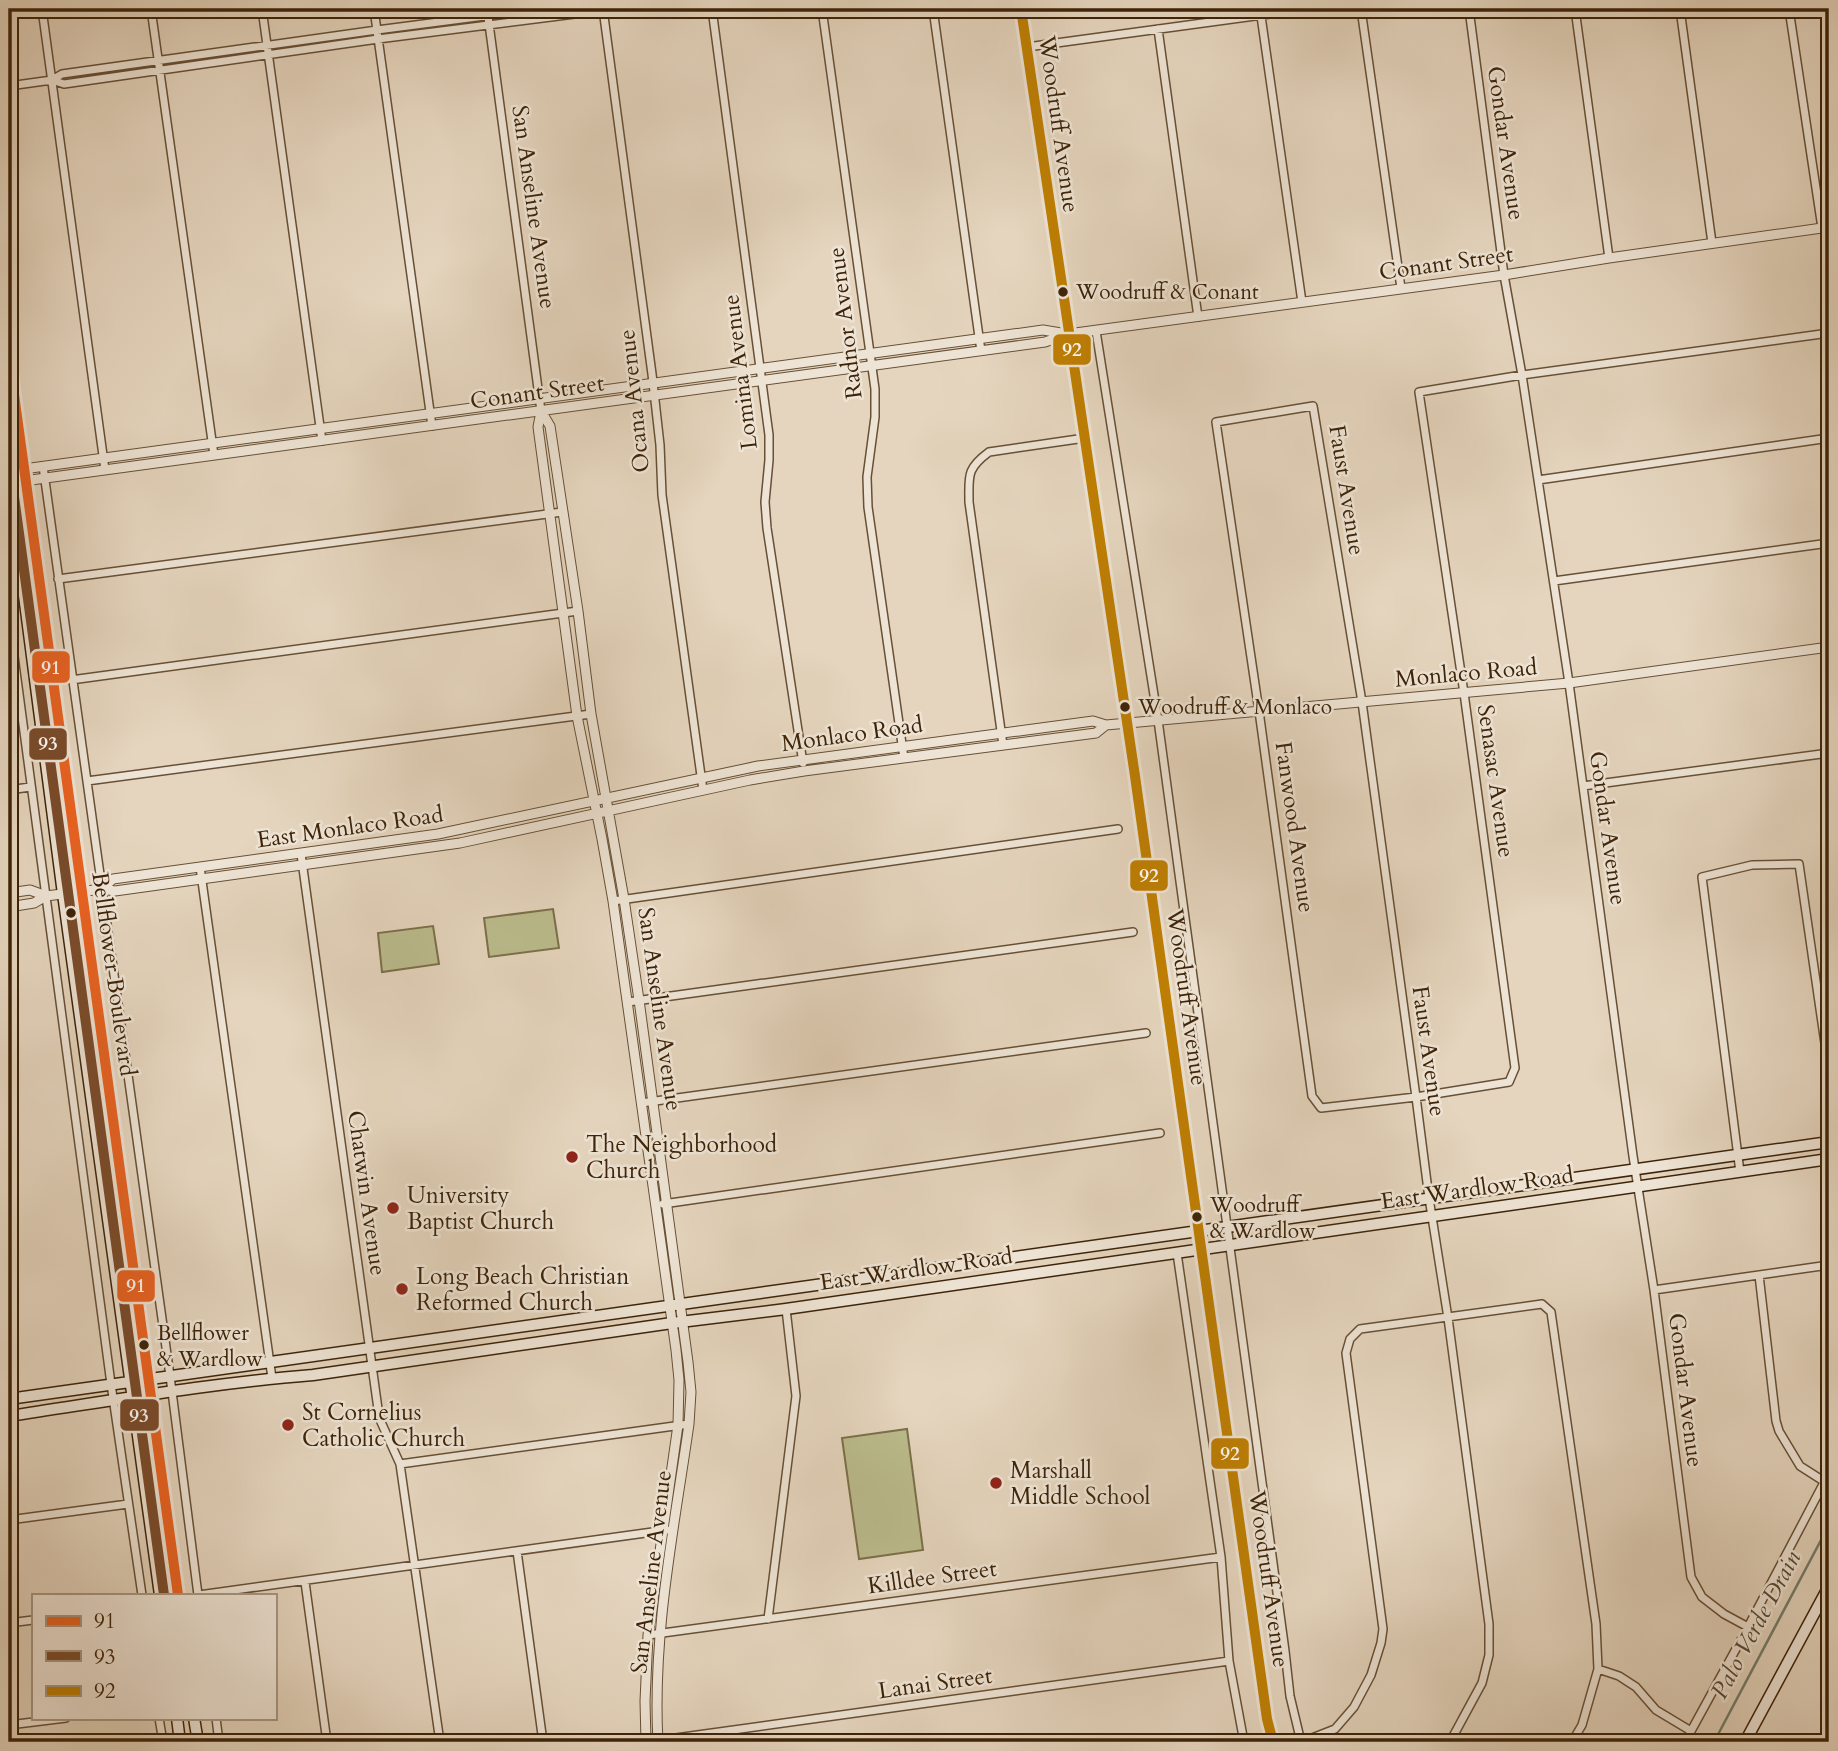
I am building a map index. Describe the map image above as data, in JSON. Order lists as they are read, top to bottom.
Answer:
{
  "streets": {
    "main road": ["Woodruff Avenue", "Bellflower Boulevard", "East Wardlow Road"],
    "street": [
      "Gondar Avenue",
      "San Anseline Avenue",
      "Conant Street",
      "Radnor Avenue",
      "Lomina Avenue",
      "Ocana Avenue",
      "Faust Avenue",
      "Monlaco Road",
      "Senasac Avenue",
      "East Monlaco Road",
      "Fanwood Avenue",
      "Chatwin Avenue",
      "Killdee Street",
      "Lanai Street"
    ]
  },
  "crossings": [
    ["Woodruff Avenue", "Conant Street"],
    ["Woodruff Avenue", "Monlaco Road"],
    ["Woodruff Avenue", "East Wardlow Road"],
    ["Woodruff Avenue", "Killdee Street"],
    ["Woodruff Avenue", "Lanai Street"],
    ["Gondar Avenue", "Conant Street"],
    ["Gondar Avenue", "Monlaco Road"],
    ["Gondar Avenue", "Senasac Avenue"],
    ["Gondar Avenue", "East Wardlow Road"],
    ["San Anseline Avenue", "Conant Street"],
    ["San Anseline Avenue", "Monlaco Road"],
    ["San Anseline Avenue", "East Monlaco Road"],
    ["San Anseline Avenue", "East Wardlow Road"],
    ["San Anseline Avenue", "Killdee Street"],
    ["San Anseline Avenue", "Lanai Street"],
    ["Conant Street", "Radnor Avenue"],
    ["Conant Street", "Lomina Avenue"],
    ["Conant Street", "Ocana Avenue"],
    ["Conant Street", "Bellflower Boulevard"],
    ["Radnor Avenue", "Monlaco Road"],
    ["Lomina Avenue", "Monlaco Road"],
    ["Ocana Avenue", "Monlaco Road"],
    ["Faust Avenue", "Monlaco Road"],
    ["Faust Avenue", "Senasac Avenue"],
    ["Faust Avenue", "Fanwood Avenue"],
    ["Faust Avenue", "East Wardlow Road"],
    ["Monlaco Road", "Senasac Avenue"],
    ["Monlaco Road", "East Monlaco Road"],
    ["Monlaco Road", "Fanwood Avenue"],
    ["Senasac Avenue", "Fanwood Avenue"],
    ["East Monlaco Road", "Bellflower Boulevard"],
    ["East Monlaco Road", "Chatwin Avenue"],
    ["Bellflower Boulevard", "East Wardlow Road"],
    ["East Wardlow Road", "Chatwin Avenue"]
  ],
  "water": ["Palo Verde Drain"],
  "places": [
    "Woodruff & Conant",
    "Woodruff & Monlaco",
    "The Neighborhood Church",
    "University Baptist Church",
    "Woodruff & Wardlow",
    "Long Beach Christian Reformed Church",
    "Bellflower & Wardlow",
    "St Cornelius Catholic Church",
    "Marshall Middle School"
  ],
  "lines": ["transit line 92", "transit line 91", "transit line 93"],
  "legend": ["91", "93", "92"]
}
